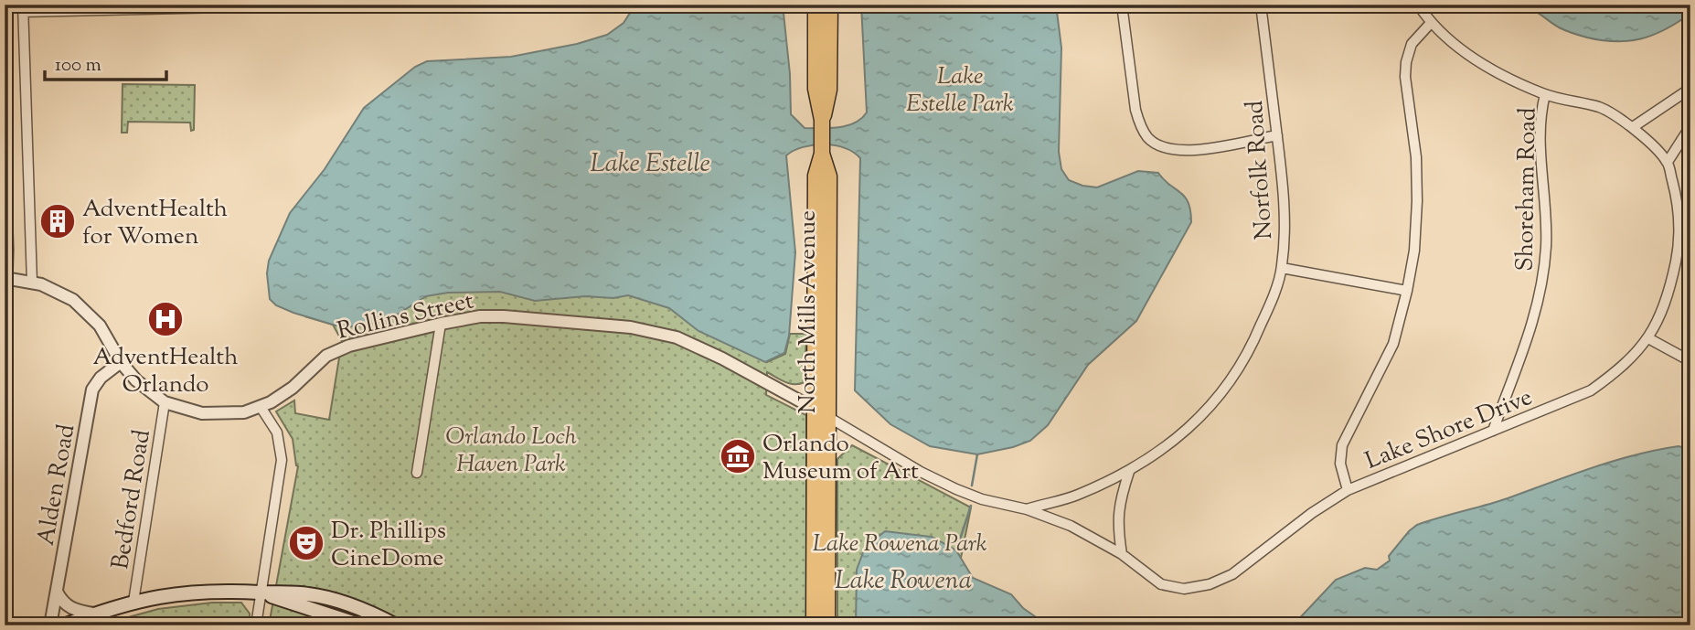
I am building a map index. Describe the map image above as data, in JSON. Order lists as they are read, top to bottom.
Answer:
{
  "streets": {
    "main road": ["North Mills Avenue"],
    "street": [
      "Norfolk Road",
      "Shoreham Road",
      "Rollins Street",
      "Lake Shore Drive",
      "Alden Road",
      "Bedford Road"
    ]
  },
  "crossings": [
    ["Norfolk Road", "Lake Shore Drive"],
    ["Shoreham Road", "Lake Shore Drive"],
    ["North Mills Avenue", "Rollins Street"],
    ["North Mills Avenue", "Lake Shore Drive"],
    ["Rollins Street", "Lake Shore Drive"],
    ["Rollins Street", "Alden Road"],
    ["Rollins Street", "Bedford Road"]
  ],
  "water": ["Lake Estelle", "Lake Rowena"],
  "parks": ["Lake Estelle Park", "Orlando Loch Haven Park", "Lake Rowena Park"],
  "places": {
    "building": ["AdventHealth for Women"],
    "hospital": ["AdventHealth Orlando"],
    "museum": ["Orlando Museum of Art"],
    "theatre": ["Dr. Phillips CineDome"]
  },
  "scale_bar": "100 m"
}
